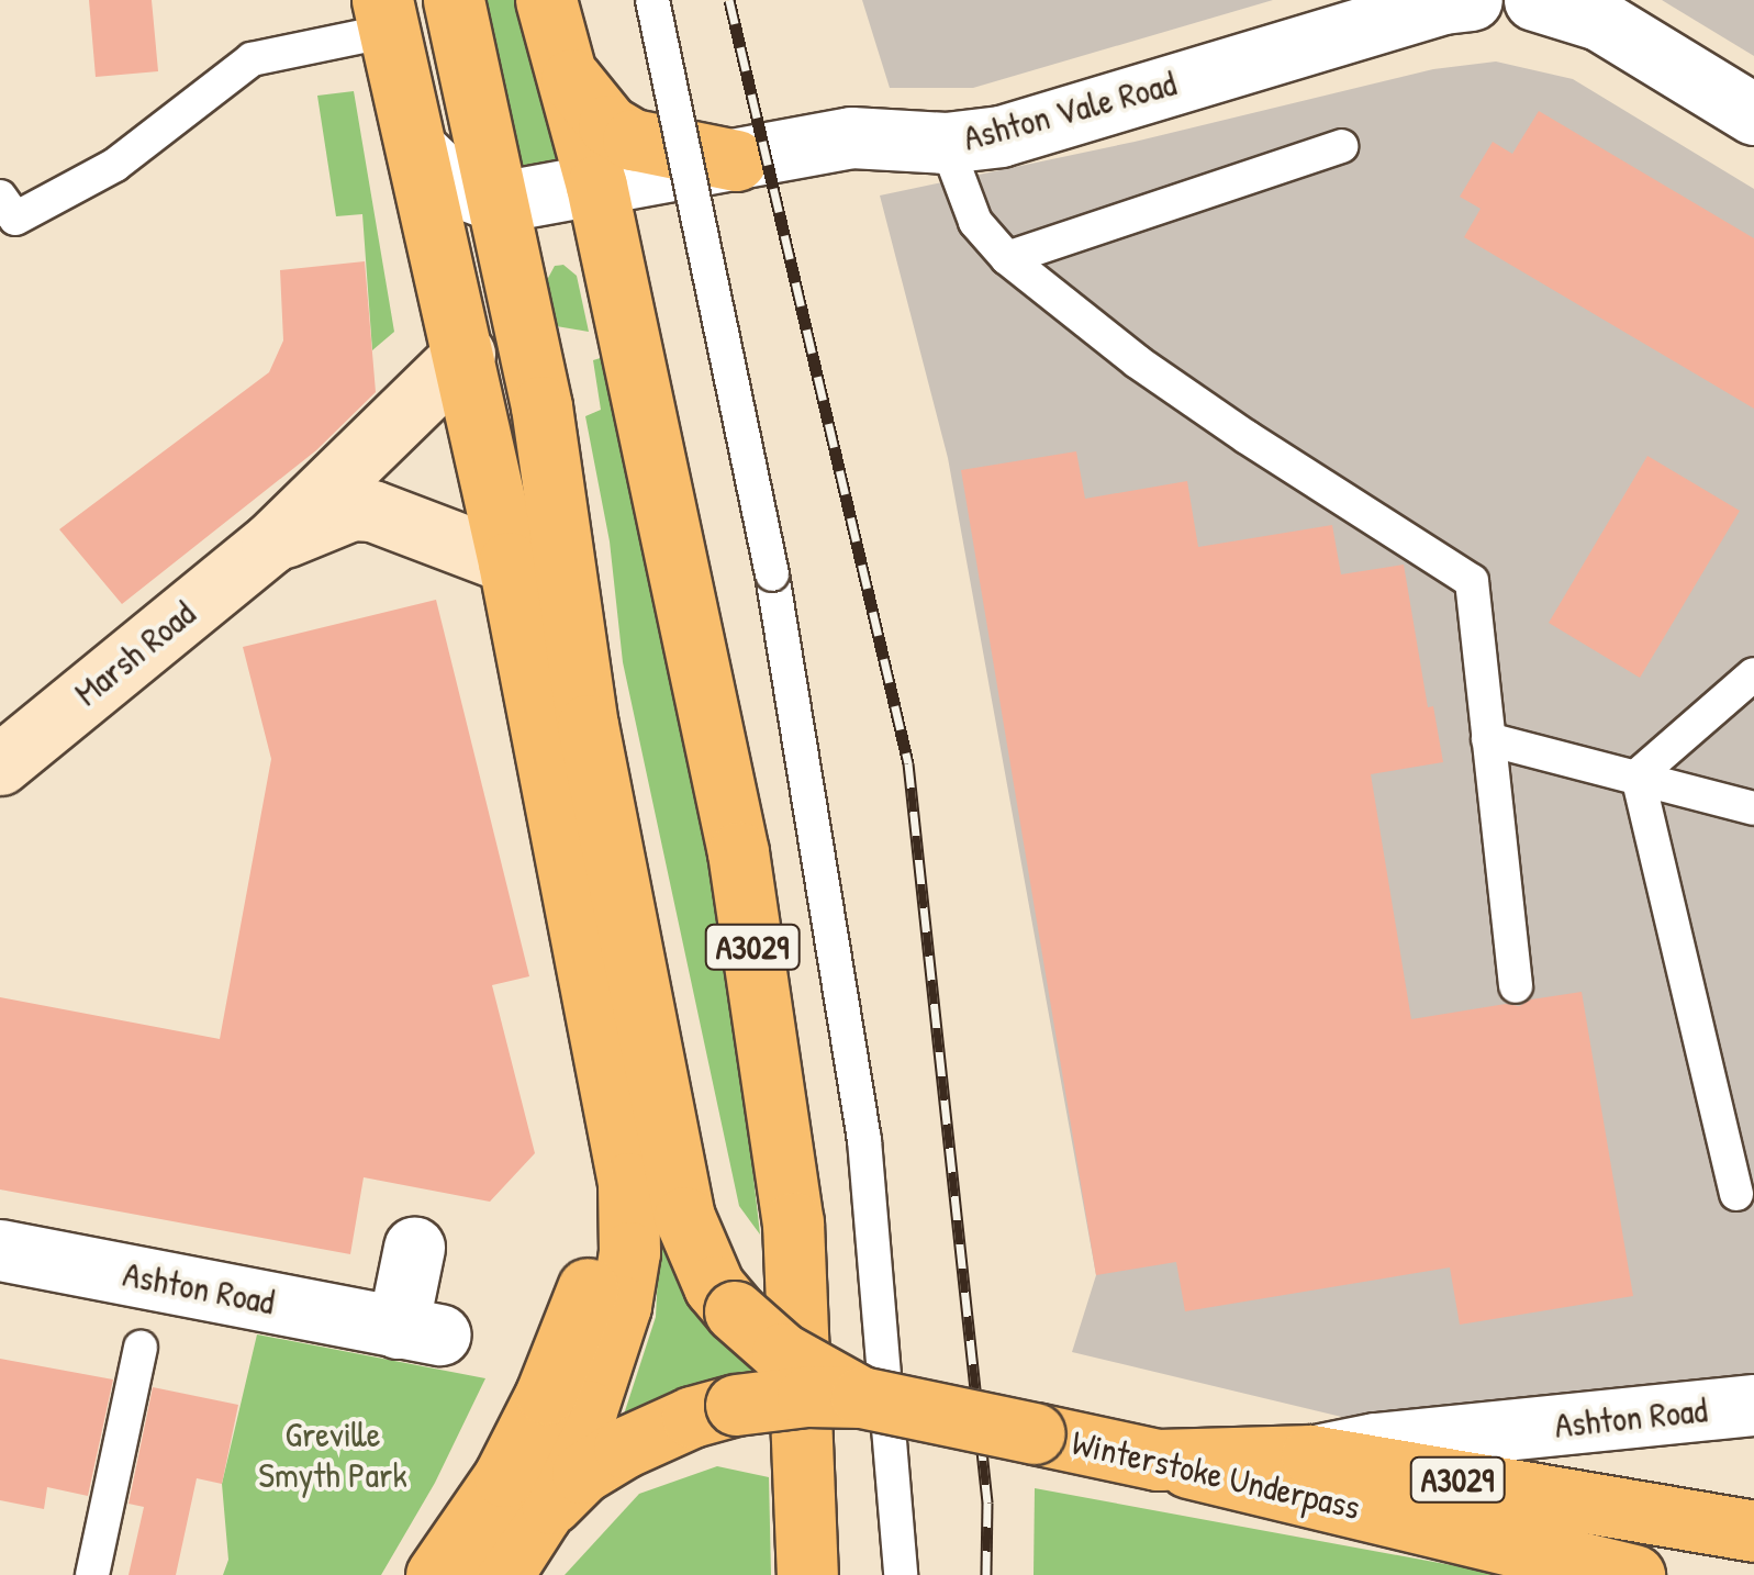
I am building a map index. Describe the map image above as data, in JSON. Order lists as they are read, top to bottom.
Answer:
{
  "streets": {
    "main road": ["A3029", "Winterstoke Underpass"],
    "street": ["Ashton Vale Road", "Marsh Road", "Ashton Road"]
  },
  "crossings": [
    ["Ashton Vale Road", "A3029"],
    ["Marsh Road", "A3029"],
    ["A3029", "Ashton Road"],
    ["A3029", "Winterstoke Underpass"]
  ],
  "parks": ["Greville Smyth Park"]
}
